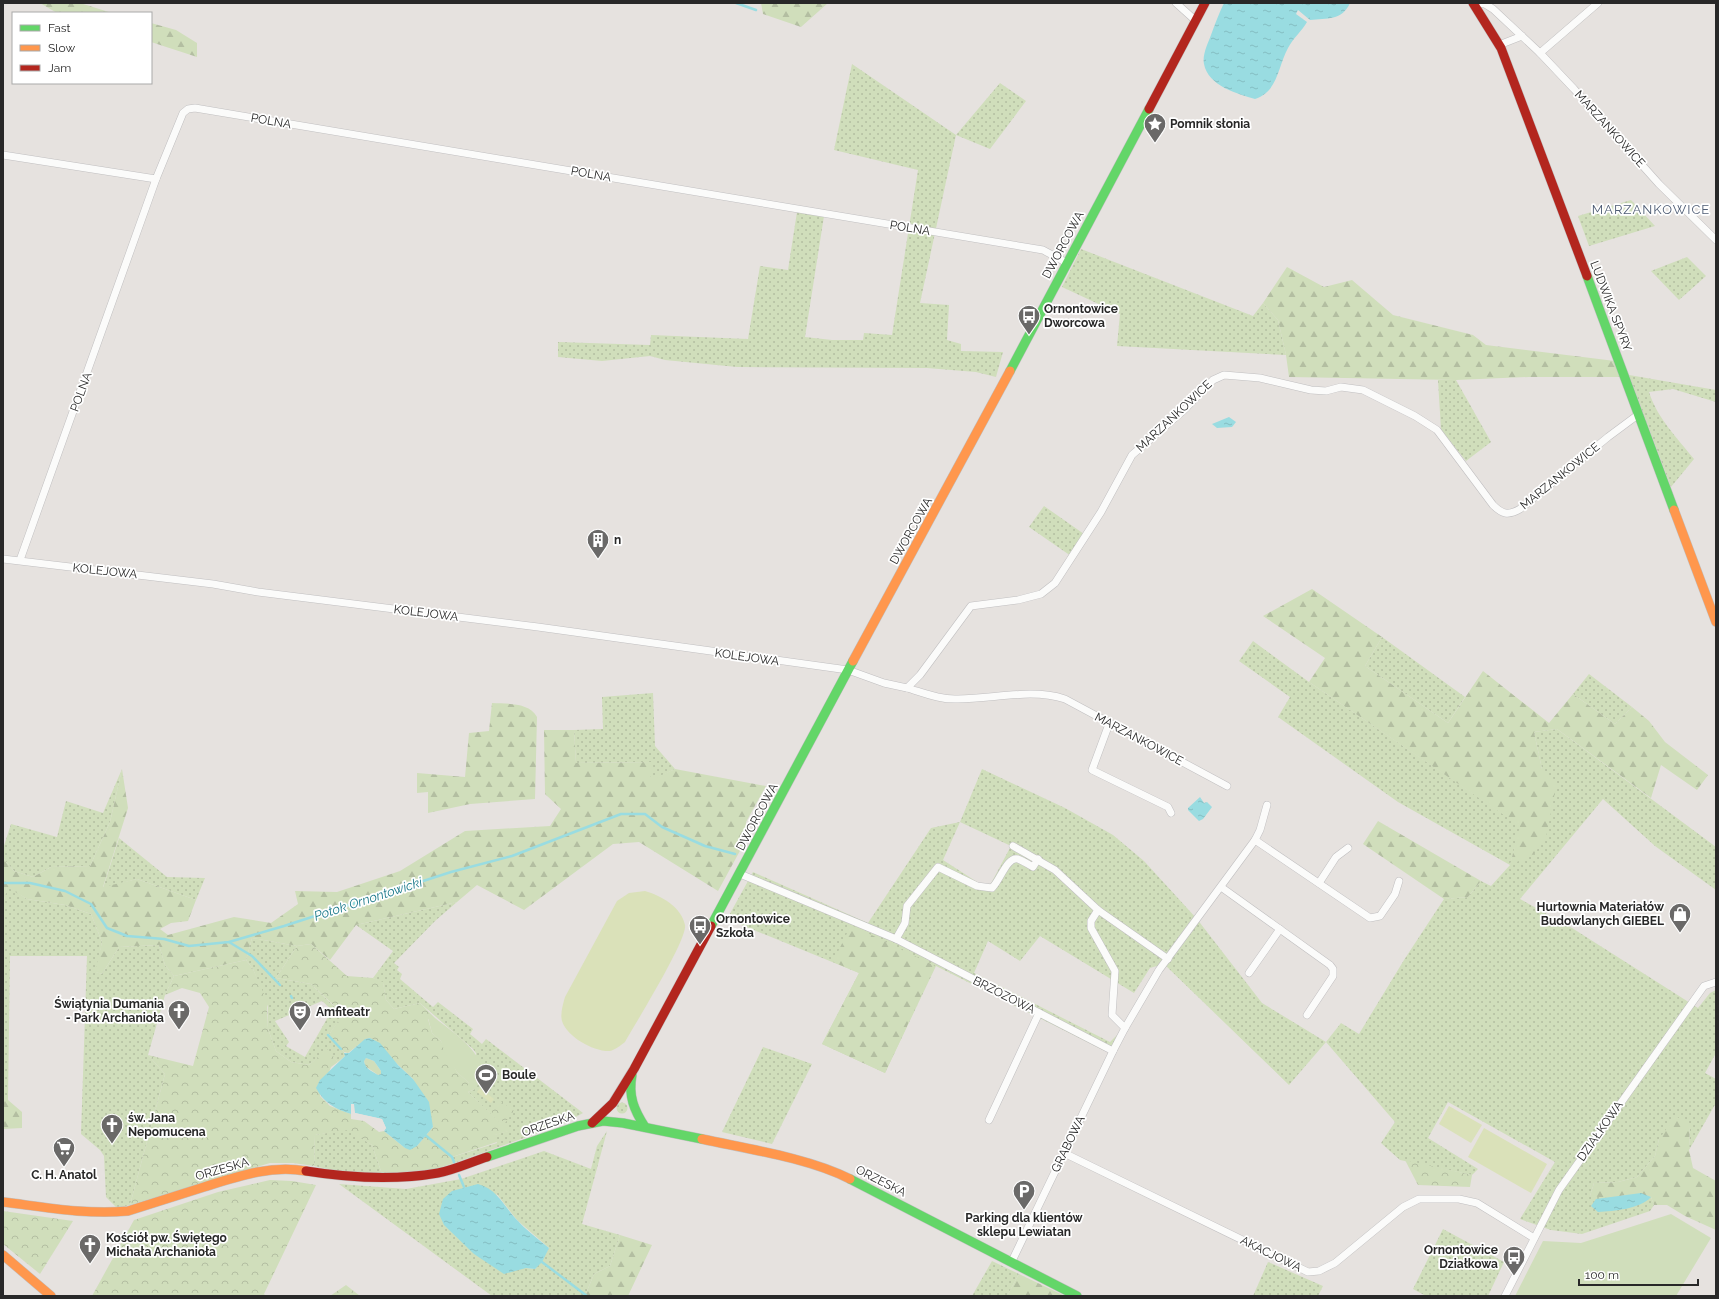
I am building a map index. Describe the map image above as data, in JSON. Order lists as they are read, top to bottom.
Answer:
{
  "streets": {
    "street": [
      "POLNA",
      "MARZANKOWICE",
      "DWORCOWA",
      "LUDWIKA SPYRY",
      "KOLEJOWA",
      "BRZOZOWA",
      "ORZESKA",
      "DZIAŁKOWA",
      "GRABOWA",
      "AKACJOWA"
    ]
  },
  "crossings": [
    ["POLNA", "DWORCOWA"],
    ["POLNA", "KOLEJOWA"],
    ["MARZANKOWICE", "DWORCOWA"],
    ["MARZANKOWICE", "LUDWIKA SPYRY"],
    ["MARZANKOWICE", "KOLEJOWA"],
    ["DWORCOWA", "KOLEJOWA"],
    ["DWORCOWA", "BRZOZOWA"],
    ["DWORCOWA", "ORZESKA"],
    ["BRZOZOWA", "GRABOWA"],
    ["ORZESKA", "GRABOWA"],
    ["DZIAŁKOWA", "AKACJOWA"],
    ["GRABOWA", "AKACJOWA"]
  ],
  "districts": ["MARZANKOWICE"],
  "water": ["Potok Ornontowicki"],
  "places": {
    "place": ["Pomnik słonia"],
    "bus stop": ["Ornontowice Dworcowa", "Ornontowice Szkoła", "Ornontowice Działkowa"],
    "building": ["n"],
    "shop": ["Hurtownia Materiałów Budowlanych GIEBEL"],
    "church": ["Świątynia Dumania - Park Archanioła", "św. Jana Nepomucena", "Kościół pw. Świętego Michała Archanioła"],
    "theatre": ["Amfiteatr"],
    "sports": ["Boule"],
    "supermarket": ["C. H. Anatol"],
    "parking": ["Parking dla klientów sklepu Lewiatan"]
  },
  "legend": ["Fast", "Slow", "Jam"],
  "scale_bar": "100 m"
}
